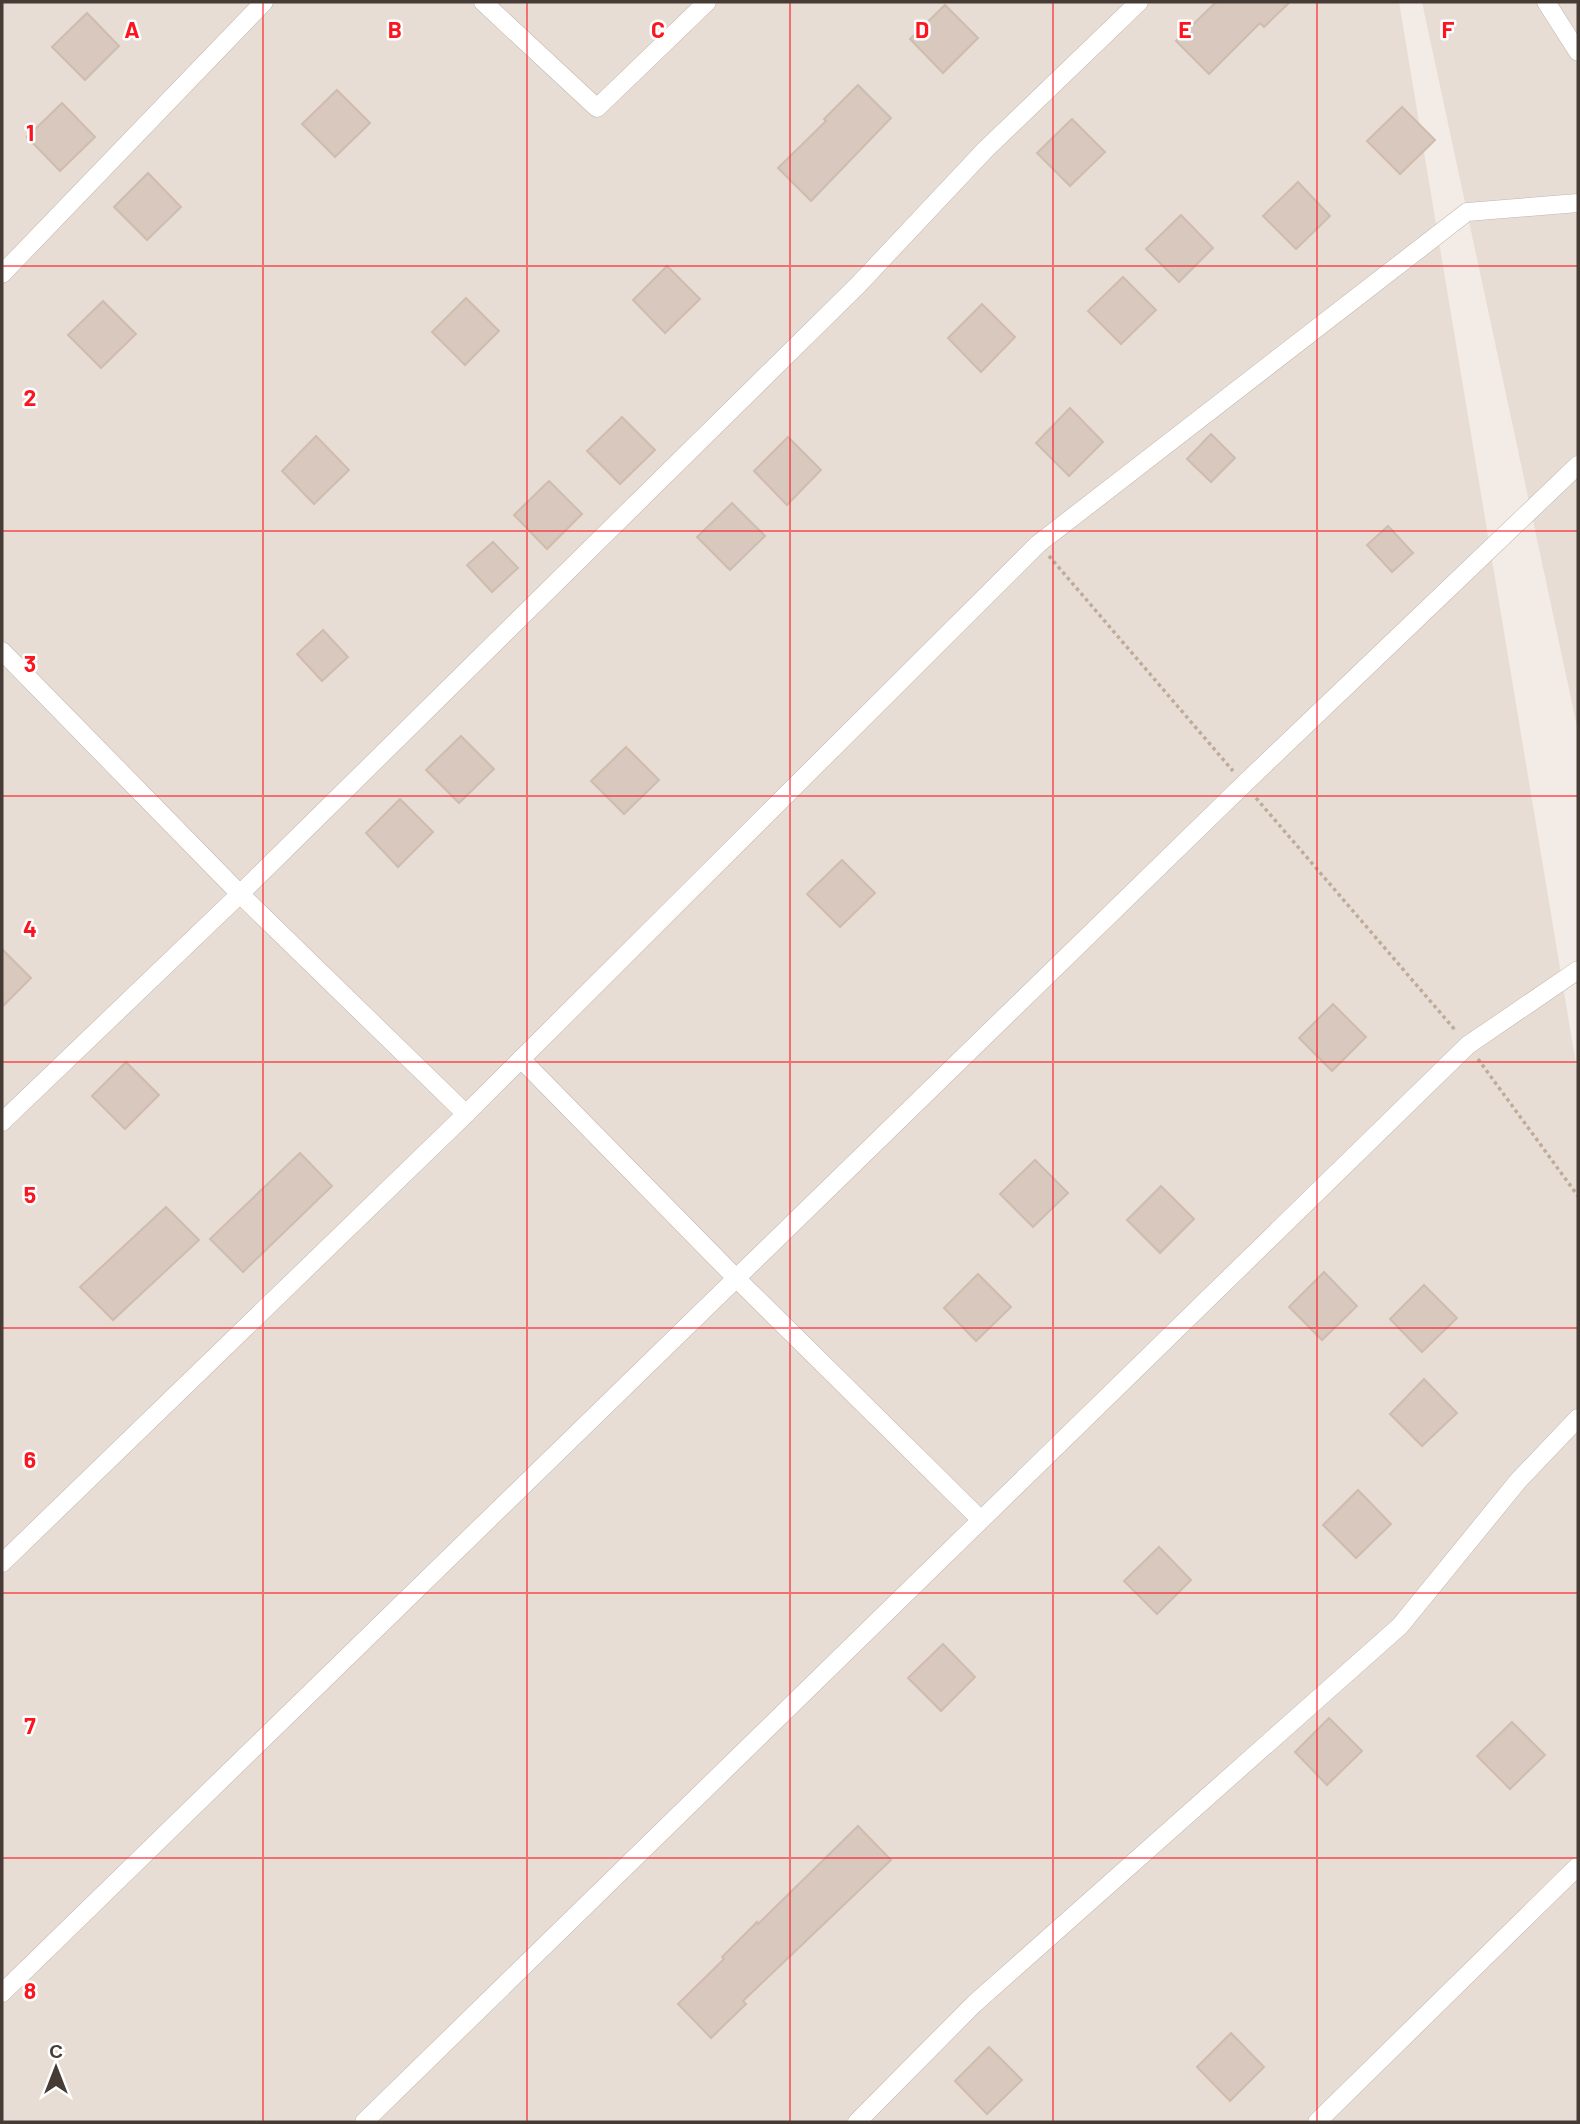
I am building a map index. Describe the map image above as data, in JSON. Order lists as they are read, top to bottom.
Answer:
{
  "north": "top",
  "grid": {
    "columns": [
      "A",
      "B",
      "C",
      "D",
      "E",
      "F"
    ],
    "rows": [
      "1",
      "2",
      "3",
      "4",
      "5",
      "6",
      "7",
      "8"
    ]
  }
}
